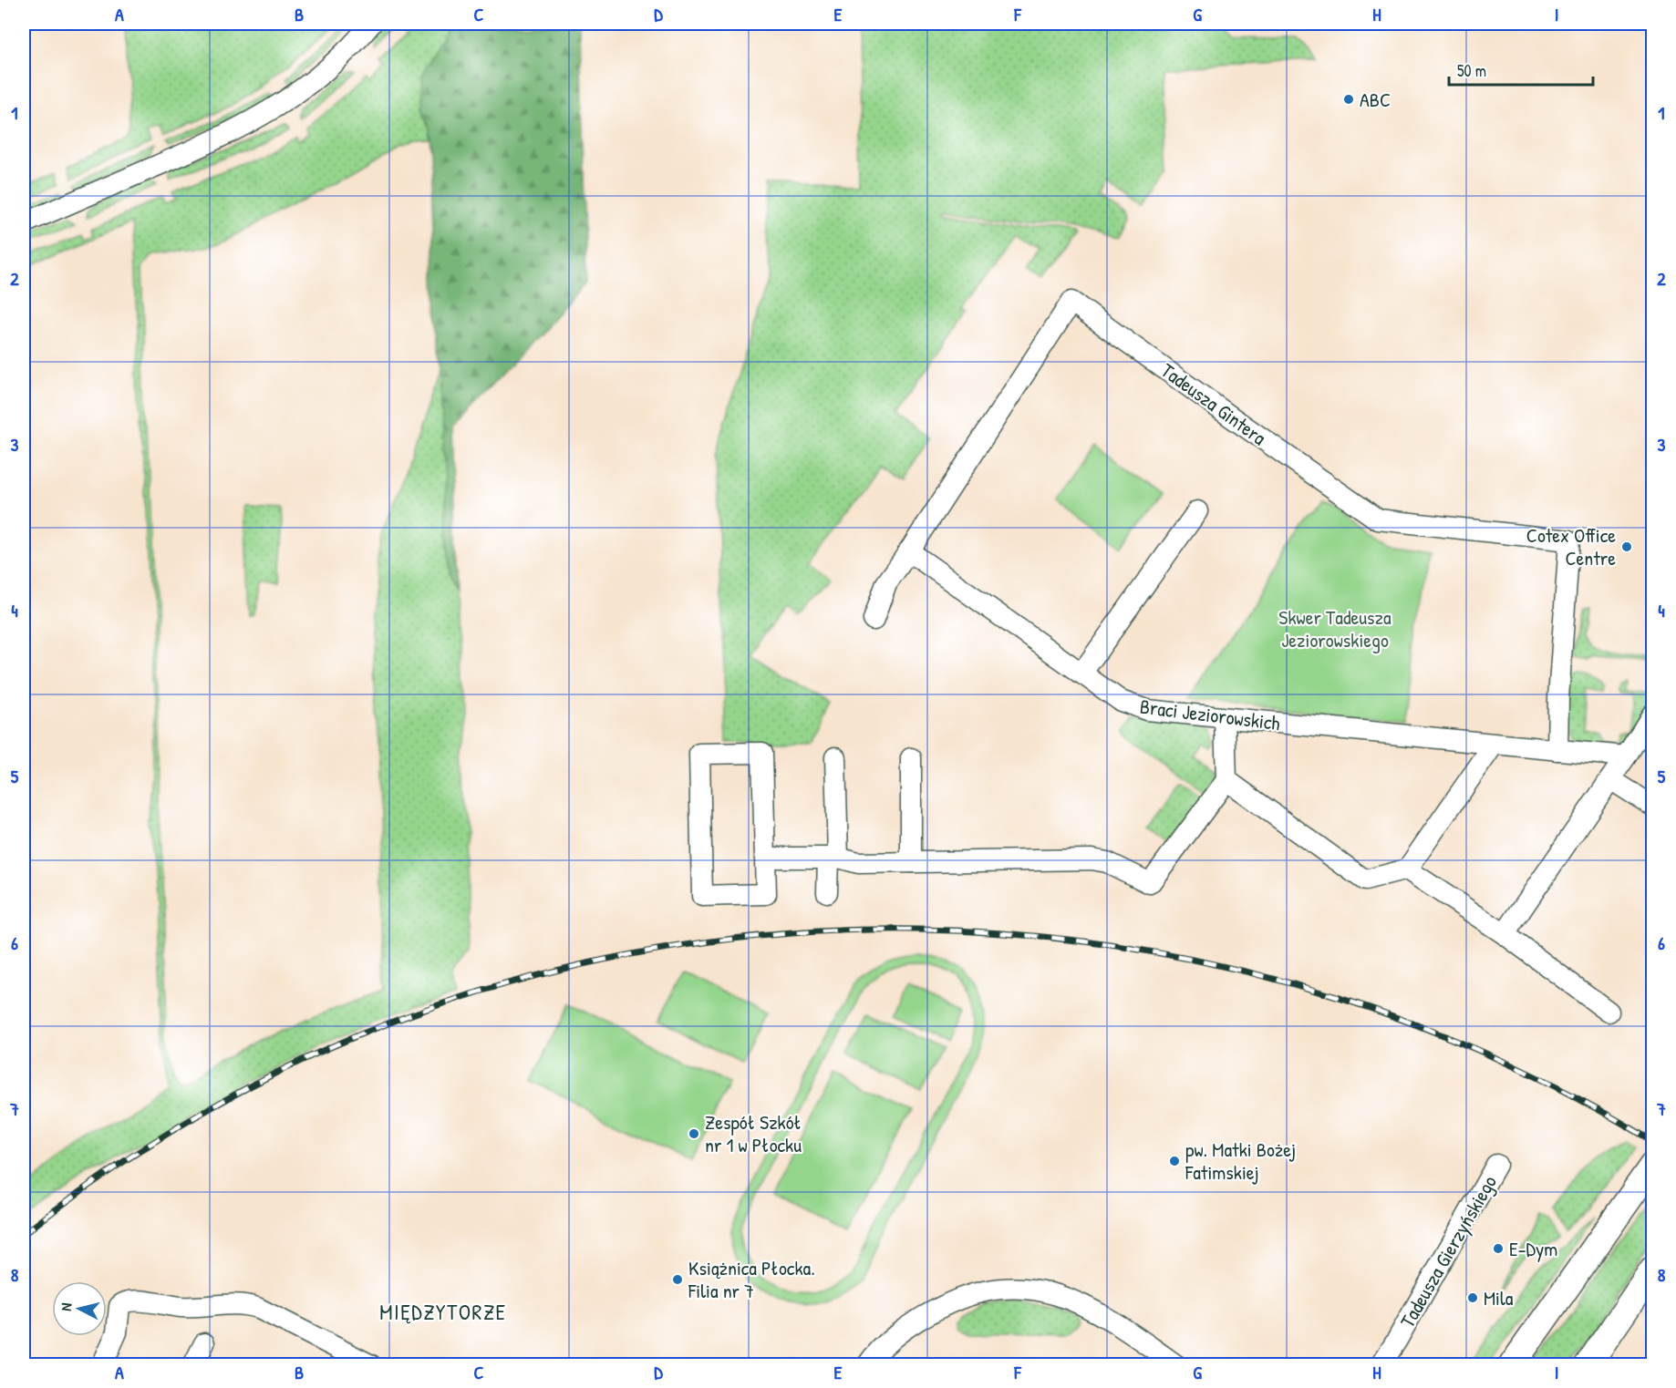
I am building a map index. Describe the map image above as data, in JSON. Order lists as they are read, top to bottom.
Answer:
{
  "streets": {
    "street": ["Tadeusza Gintera", "Braci Jeziorowskich", "Tadeusza Gierzyńskiego"]
  },
  "crossings": [
    ["Tadeusza Gintera", "Braci Jeziorowskich"]
  ],
  "districts": ["MIĘDZYTORZE"],
  "parks": ["Skwer Tadeusza Jeziorowskiego"],
  "places": [
    "ABC",
    "Cotex Office Centre",
    "Zespół Szkół nr 1 w Płocku",
    "pw. Matki Bożej Fatimskiej",
    "E-Dym",
    "Książnica Płocka. Filia nr 7",
    "Mila"
  ],
  "scale_bar": "50 m",
  "north": "left",
  "grid": {
    "columns": [
      "A",
      "B",
      "C",
      "D",
      "E",
      "F",
      "G",
      "H",
      "I"
    ],
    "rows": [
      "1",
      "2",
      "3",
      "4",
      "5",
      "6",
      "7",
      "8"
    ]
  }
}
